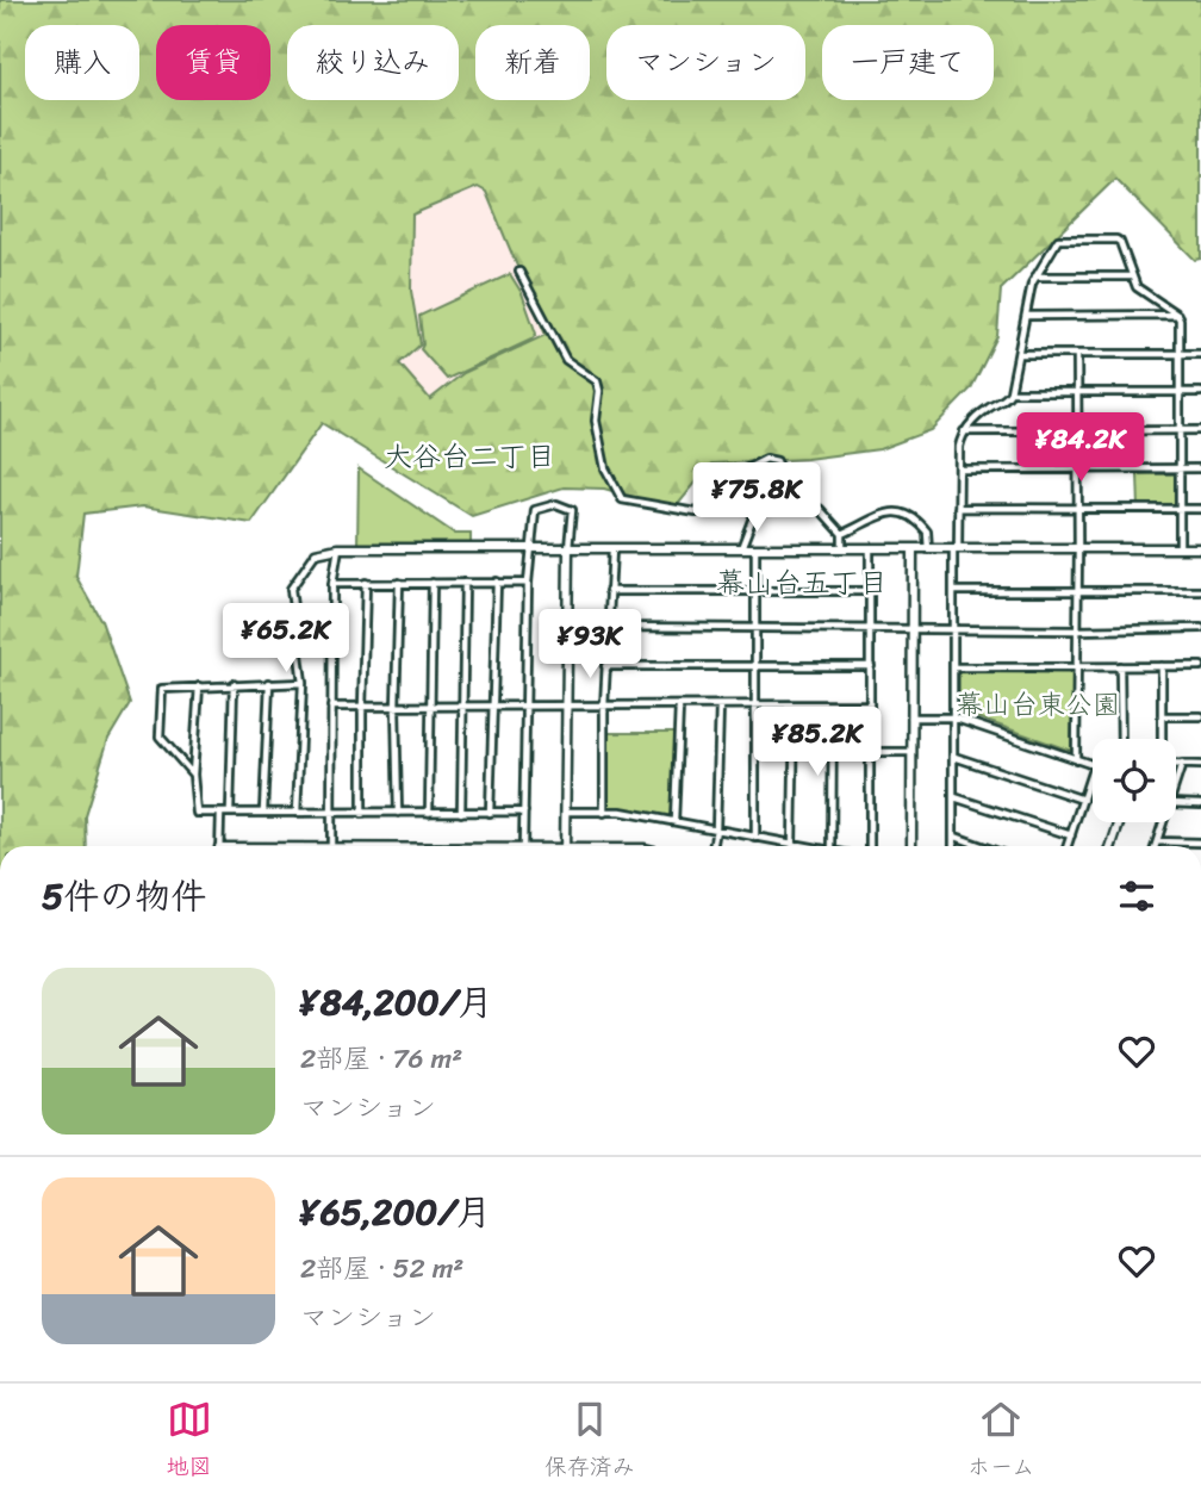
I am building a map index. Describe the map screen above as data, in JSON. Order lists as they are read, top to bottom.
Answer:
{
  "districts": ["大谷台二丁目", "幕山台五丁目"],
  "parks": ["幕山台東公園"],
  "page": {
    "chip": [
      "購入",
      "賃貸",
      "絞り込み",
      "新着",
      "マンション",
      "一戸建て"
    ],
    "price": [
      "¥84.2K",
      "¥75.8K",
      "¥65.2K",
      "¥93K",
      "¥85.2K"
    ],
    "heading": "5件の物件",
    "list": [
      {
        "name": "¥84,200/月",
        "note": "2部屋 · 76 m² · マンション"
      },
      {
        "name": "¥65,200/月",
        "note": "2部屋 · 52 m² · マンション"
      }
    ],
    "tabs": ["地図", "保存済み", "ホーム"]
  }
}
